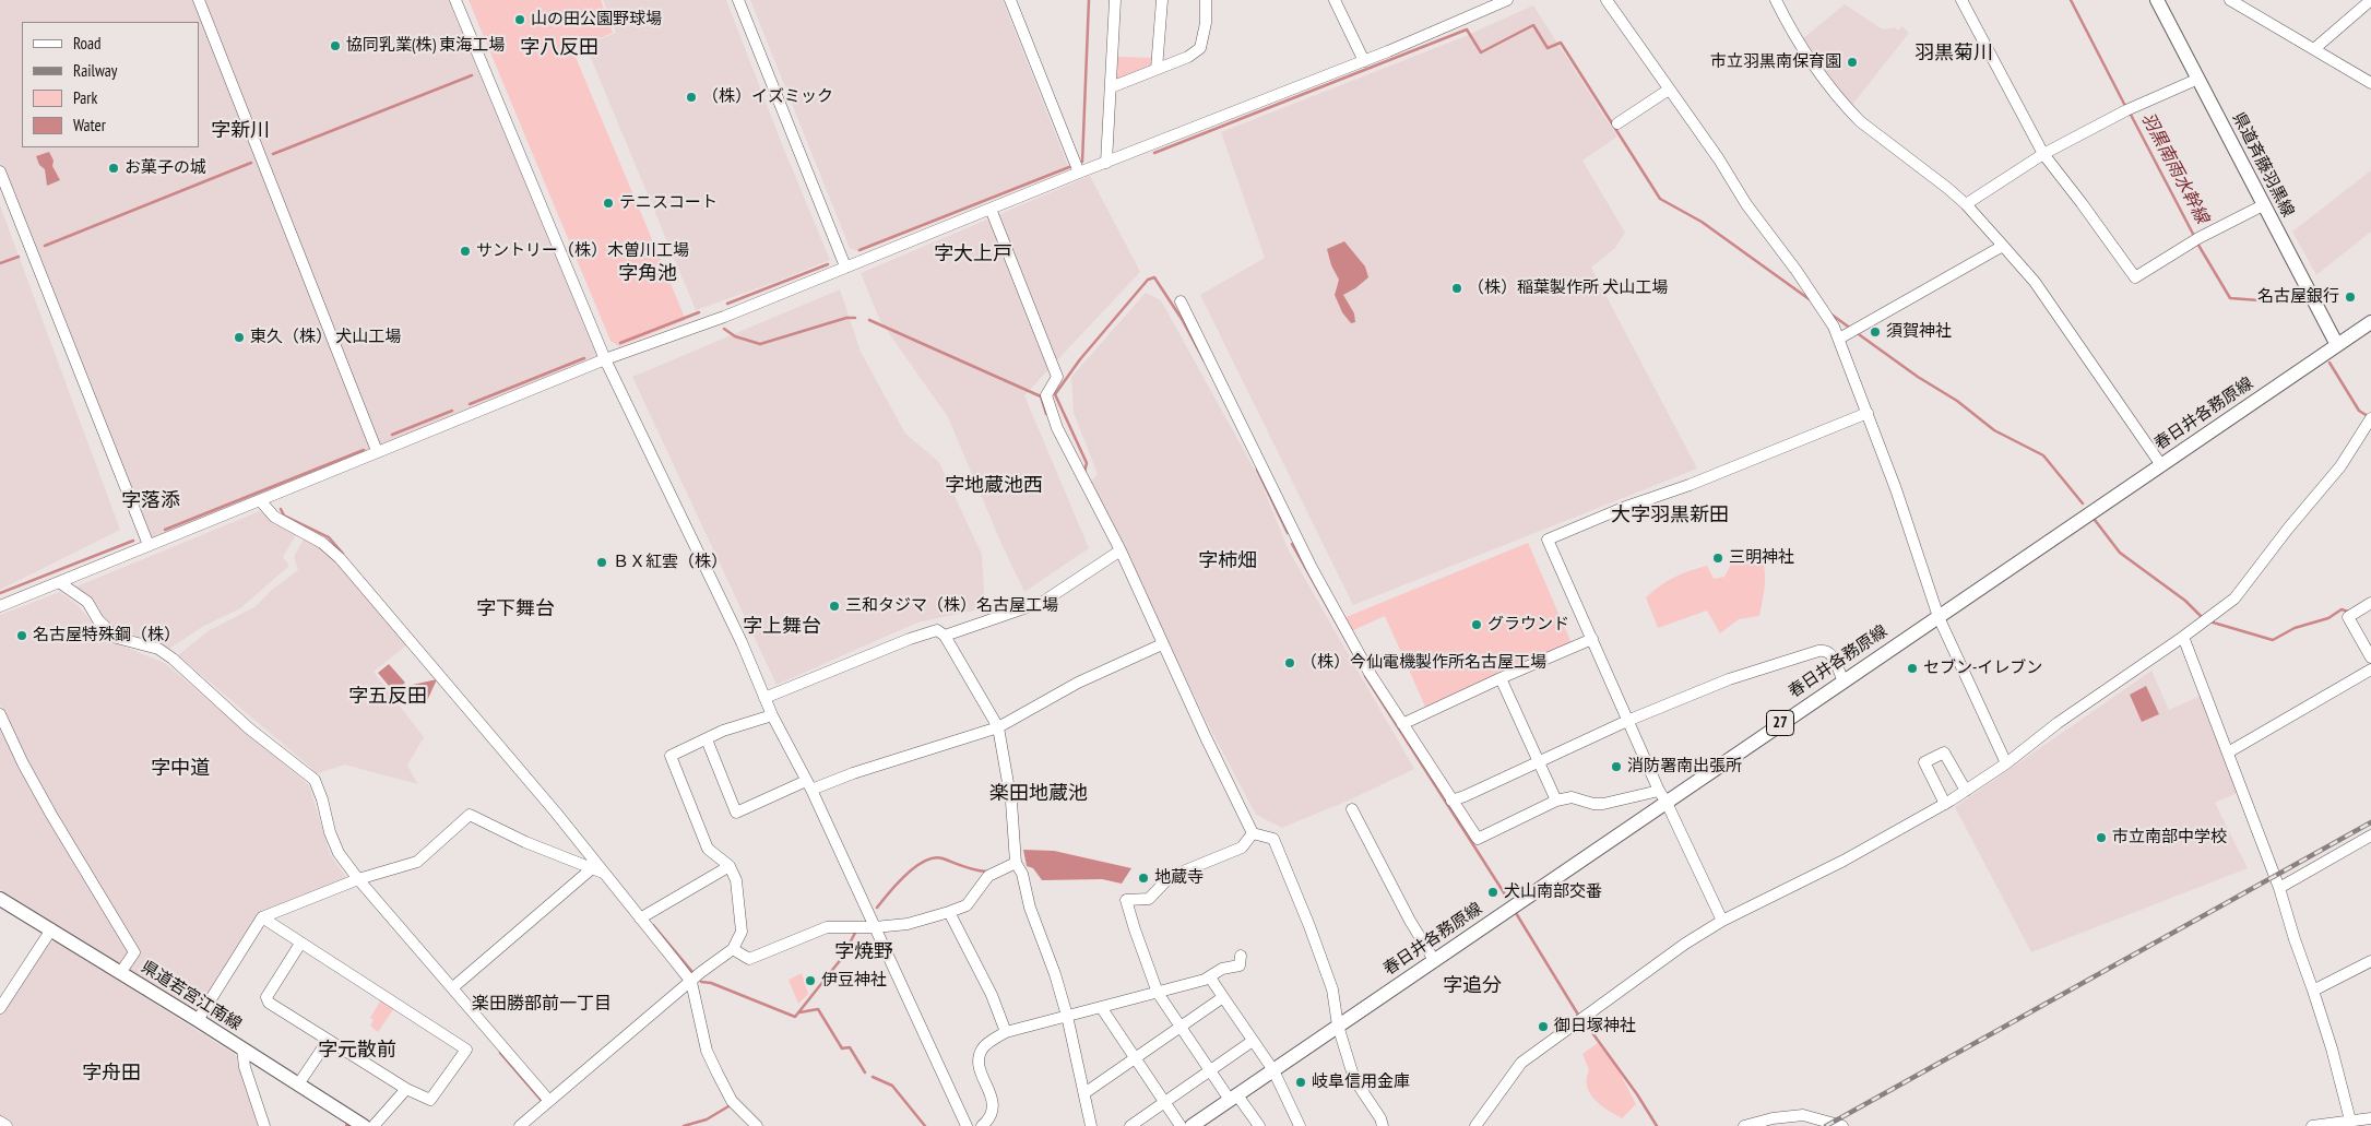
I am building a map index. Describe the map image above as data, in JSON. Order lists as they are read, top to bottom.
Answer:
{
  "streets": {
    "main road": [
      "県道斉藤羽黒線",
      "春日井各務原線",
      "27",
      "県道若宮江南線"
    ]
  },
  "crossings": [
    ["県道斉藤羽黒線", "春日井各務原線"]
  ],
  "districts": [
    "字八反田",
    "羽黒菊川",
    "字新川",
    "字大上戸",
    "字角池",
    "字地蔵池西",
    "字落添",
    "大字羽黒新田",
    "字柿畑",
    "字下舞台",
    "字上舞台",
    "字五反田",
    "字中道",
    "楽田地蔵池",
    "字焼野",
    "字追分",
    "楽田勝部前一丁目",
    "字元散前",
    "字舟田"
  ],
  "water": ["羽黒南雨水幹線"],
  "places": [
    "山の田公園野球場",
    "協同乳業(株) 東海工場",
    "市立羽黒南保育園",
    "（株）イズミック",
    "お菓子の城",
    "テニスコート",
    "サントリー（株）木曽川工場",
    "（株）稲葉製作所 犬山工場",
    "名古屋銀行",
    "須賀神社",
    "東久（株） 犬山工場",
    "三明神社",
    "ＢＸ紅雲（株）",
    "三和タジマ（株）名古屋工場",
    "グラウンド",
    "名古屋特殊鋼（株）",
    "（株）今仙電機製作所名古屋工場",
    "セブン-イレブン",
    "消防署南出張所",
    "市立南部中学校",
    "地蔵寺",
    "犬山南部交番",
    "伊豆神社",
    "御日塚神社",
    "岐阜信用金庫"
  ],
  "legend": [
    "Road",
    "Railway",
    "Park",
    "Water"
  ]
}
